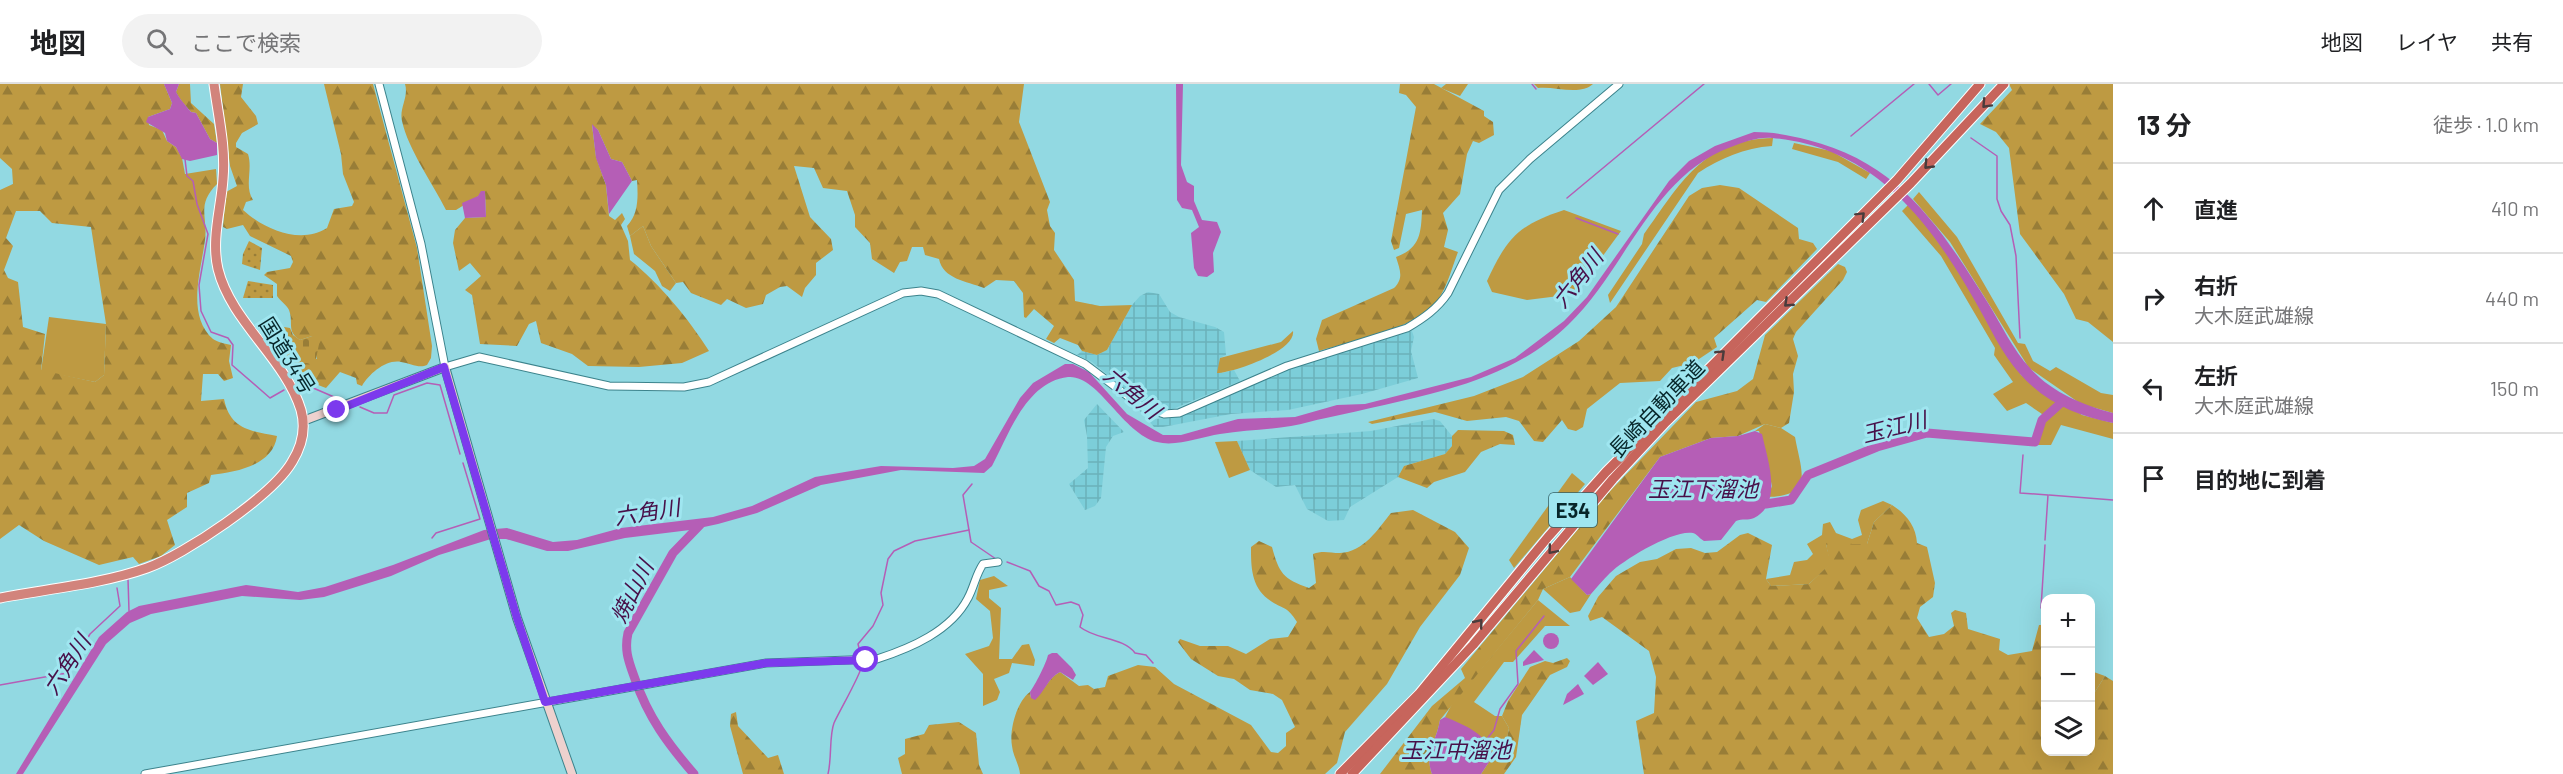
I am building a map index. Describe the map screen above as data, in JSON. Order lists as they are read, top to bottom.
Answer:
{
  "streets": {
    "highway": ["国道34号", "長崎自動車道", "E34"]
  },
  "water": [
    "六角川",
    "玉江川",
    "玉江下溜池",
    "焼山川",
    "玉江中溜池"
  ],
  "page": {
    "header": "地図",
    "search": "ここで検索",
    "nav": ["地図", "レイヤ", "共有"],
    "heading": ["13 分", "徒歩 · 1.0 km"],
    "list": [
      ["直進", "410 m"],
      ["右折", "大木庭武雄線", "440 m"],
      ["左折", "大木庭武雄線", "150 m"],
      "目的地に到着"
    ],
    "map_buttons": ["+", "−"]
  }
}
